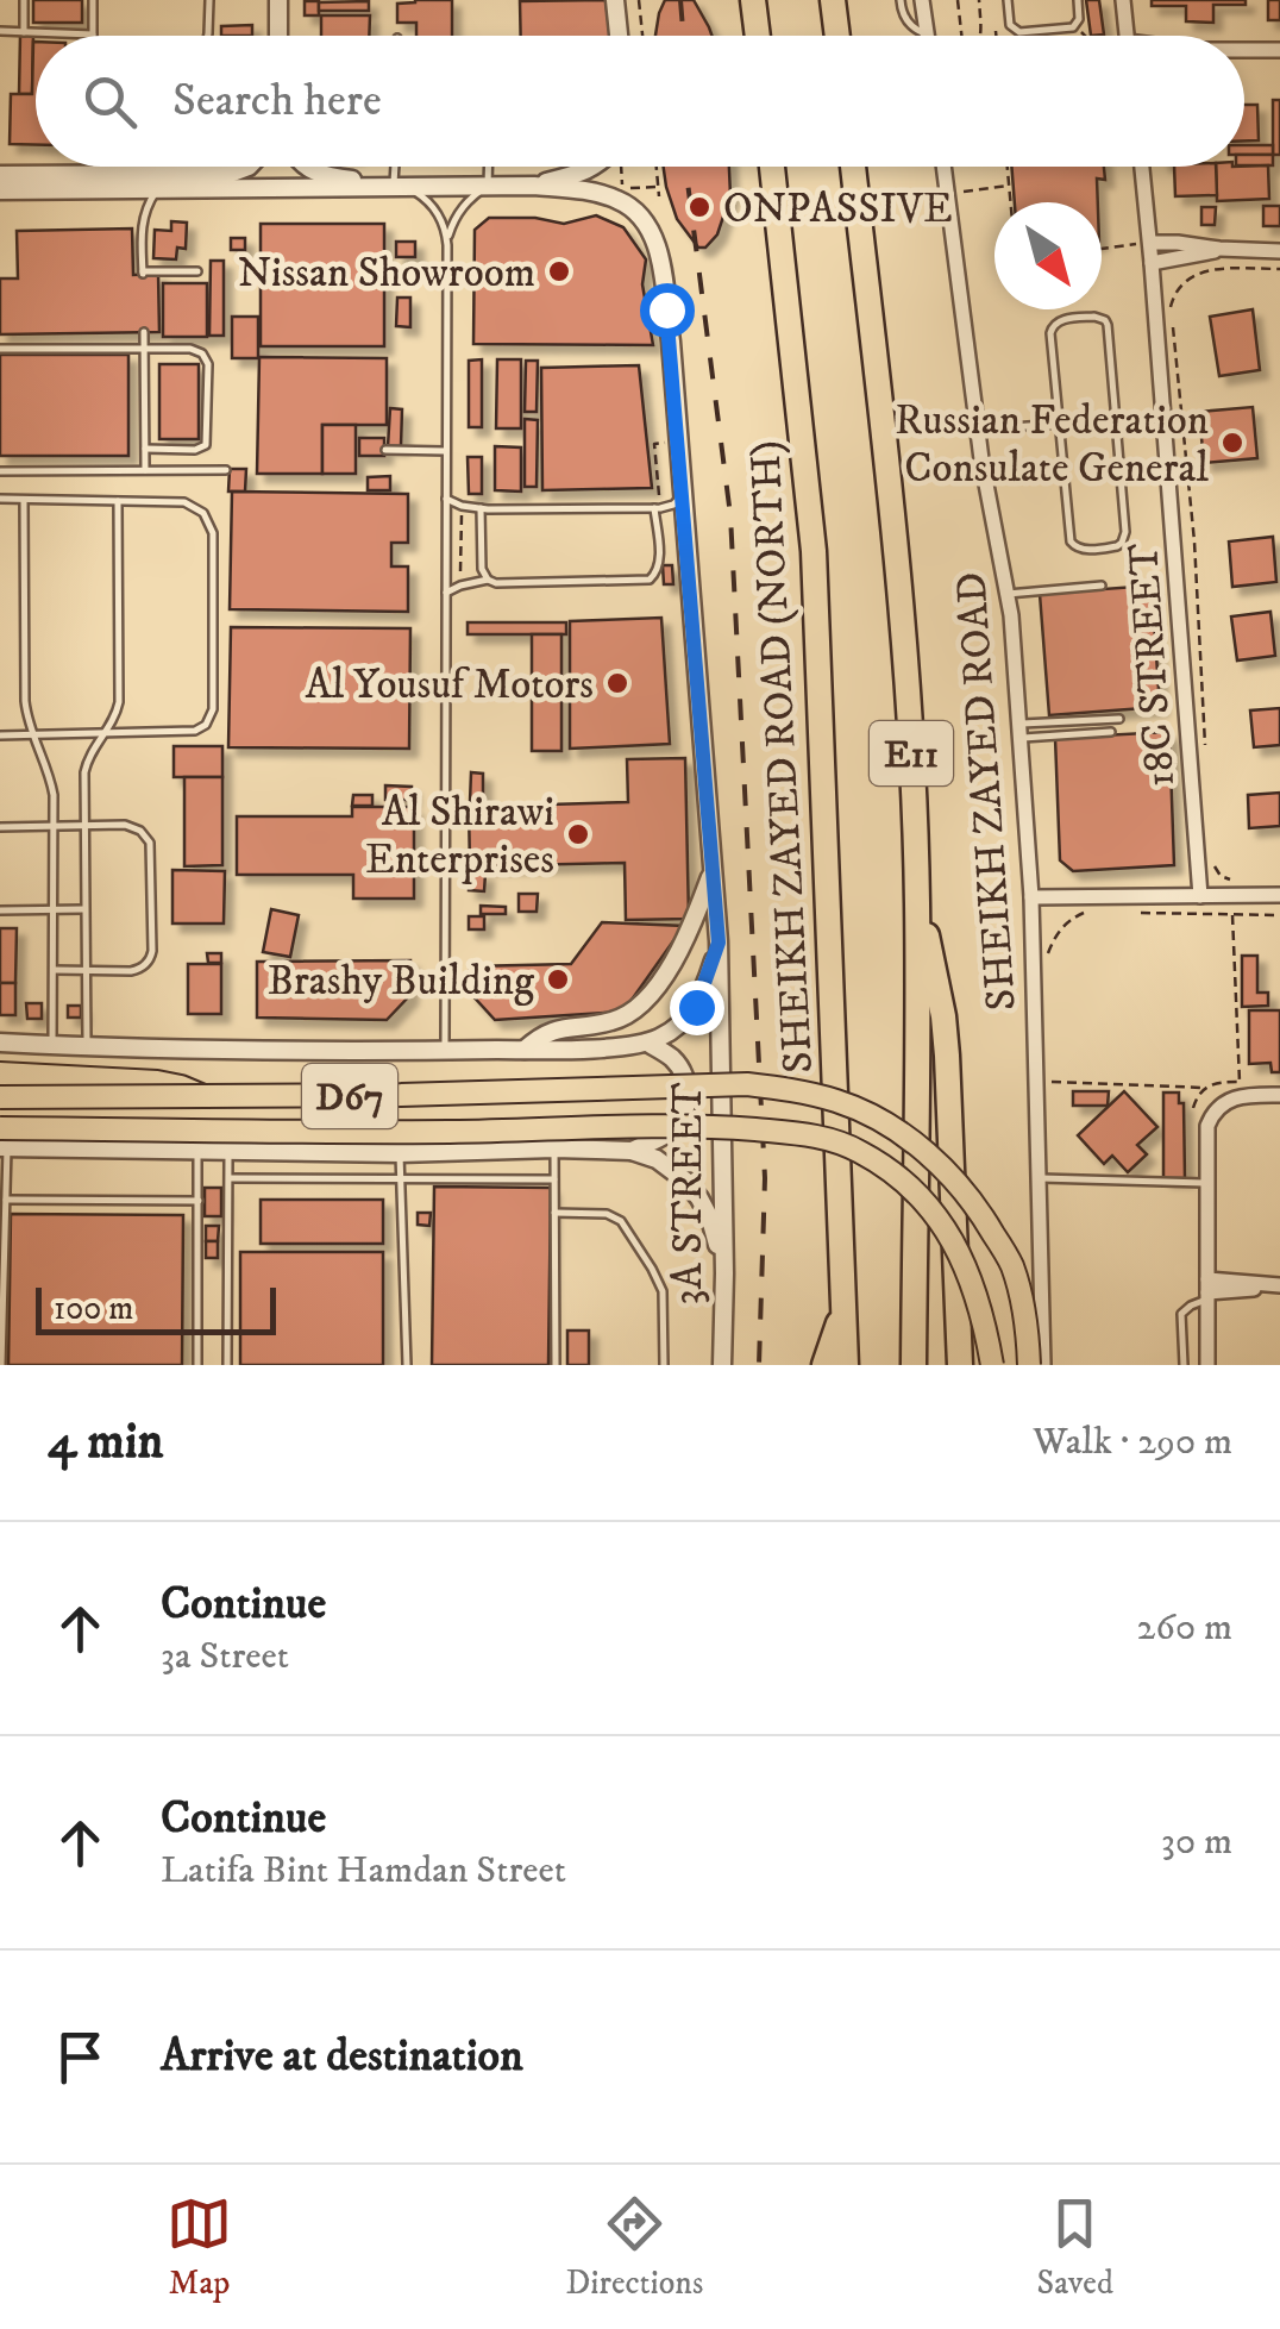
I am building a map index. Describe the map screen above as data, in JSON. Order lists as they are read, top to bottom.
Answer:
{
  "streets": {
    "highway": ["E11", "SHEIKH ZAYED ROAD (NORTH)"],
    "main road": ["D67"],
    "street": ["18C STREET", "SHEIKH ZAYED ROAD", "3A STREET"]
  },
  "crossings": [
    ["D67", "3A STREET"]
  ],
  "places": [
    "ONPASSIVE",
    "Nissan Showroom",
    "Russian Federation Consulate General",
    "Al Yousuf Motors",
    "Al Shirawi Enterprises",
    "Brashy Building"
  ],
  "scale_bar": "100 m",
  "north": "bottom right",
  "page": {
    "search": "Search here",
    "scale": "100 m",
    "heading": ["4 min", "Walk · 290 m"],
    "list": [
      ["Continue", "3a Street", "260 m"],
      ["Continue", "Latifa Bint Hamdan Street", "30 m"],
      "Arrive at destination"
    ],
    "nav": ["Map", "Directions", "Saved"]
  }
}
